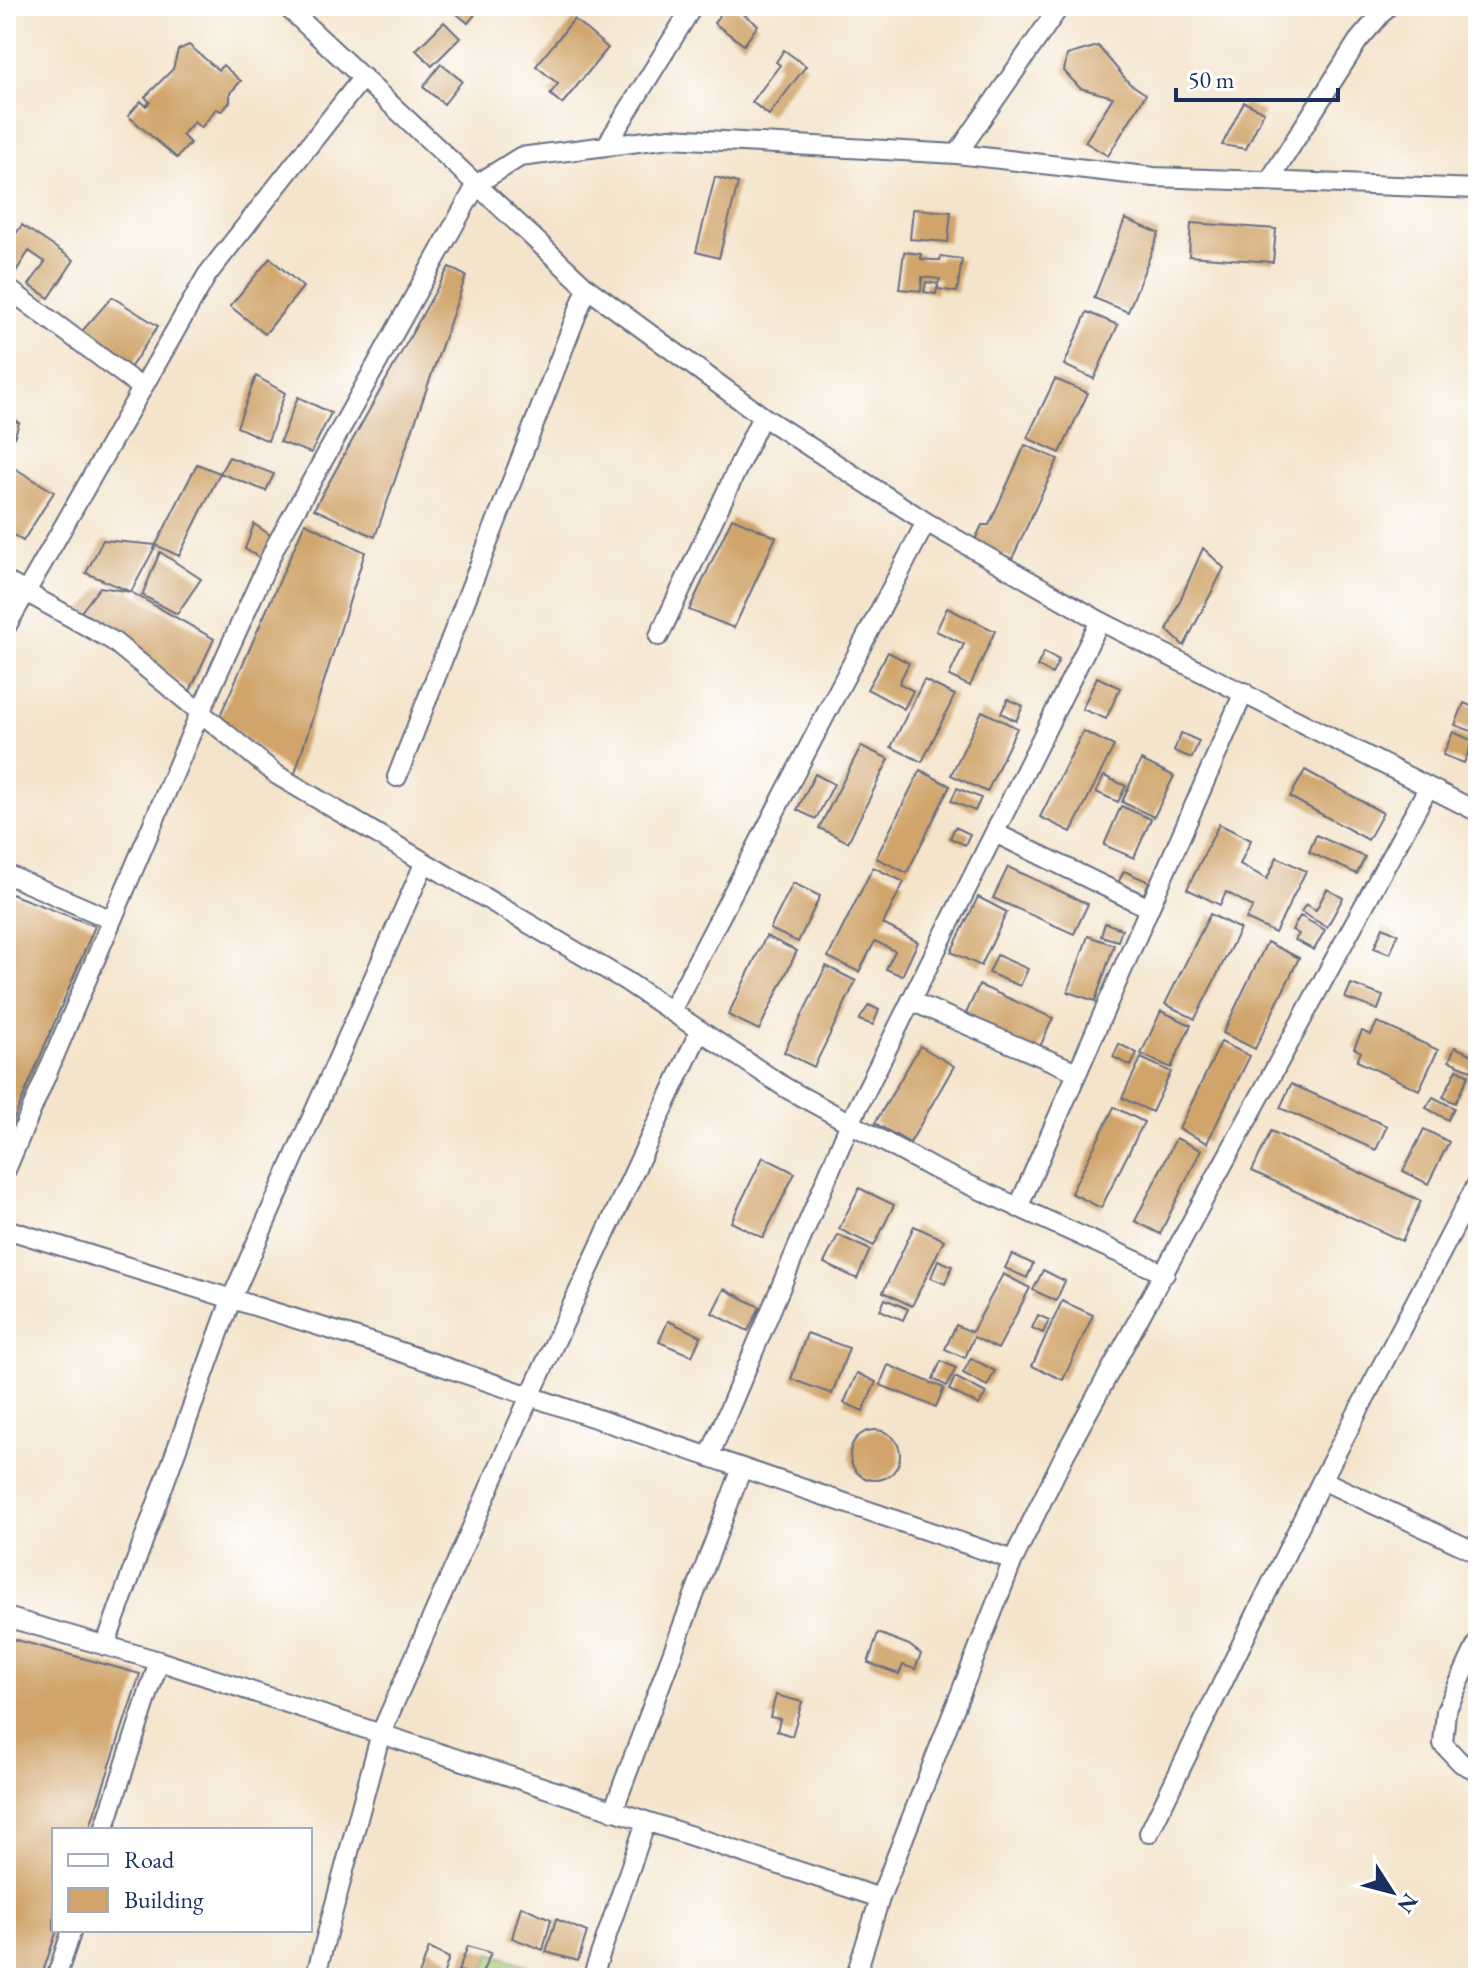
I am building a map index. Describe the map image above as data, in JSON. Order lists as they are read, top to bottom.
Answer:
{
  "legend": ["Road", "Building"],
  "scale_bar": "50 m",
  "north": "bottom right"
}
